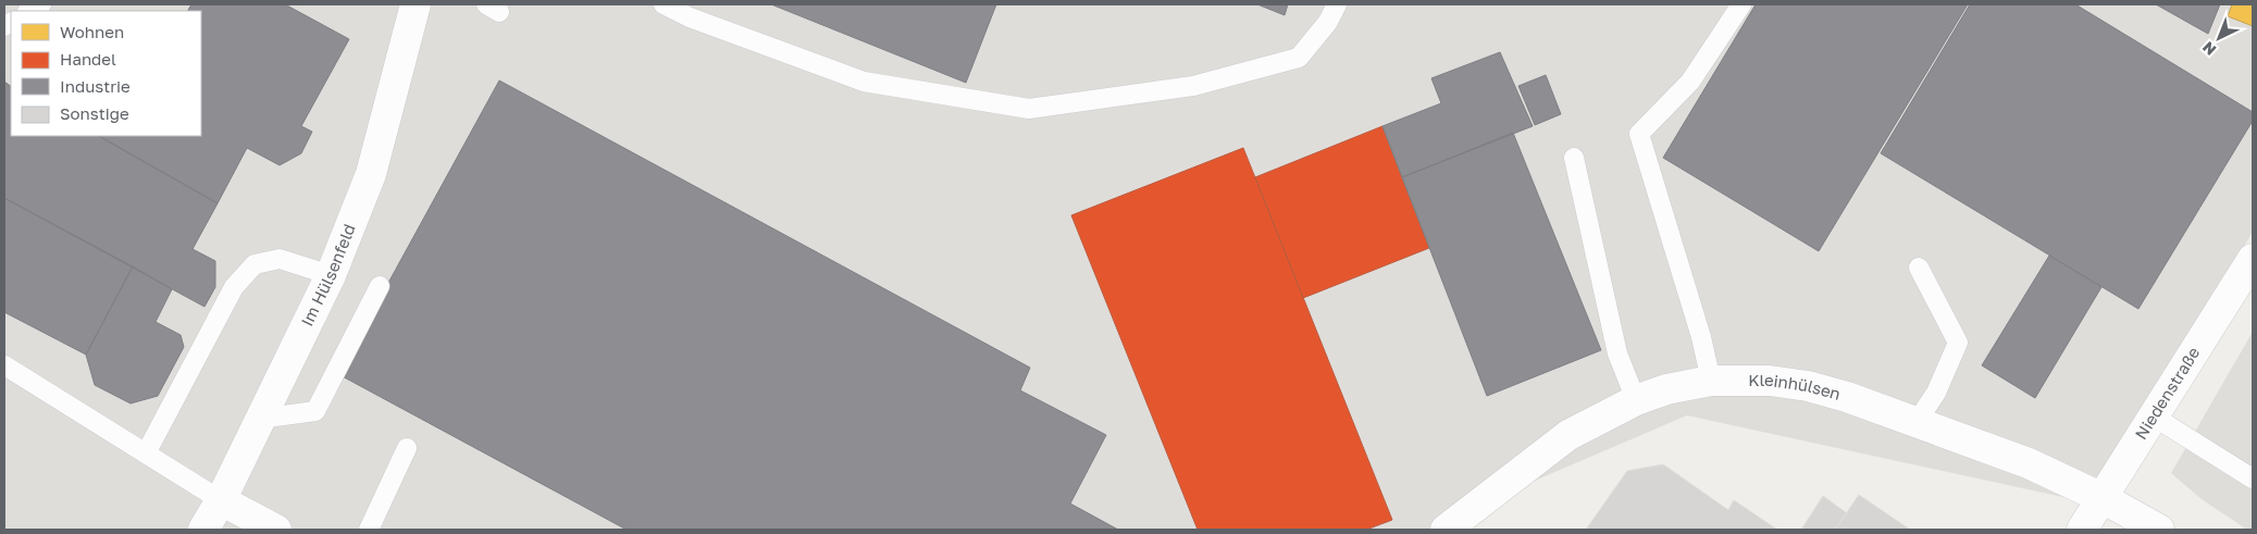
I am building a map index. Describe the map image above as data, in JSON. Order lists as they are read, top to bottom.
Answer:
{
  "streets": {
    "street": ["Im Hülsenfeld", "Kleinhülsen", "Niedenstraße"]
  },
  "crossings": [
    ["Kleinhülsen", "Niedenstraße"]
  ],
  "legend": [
    "Wohnen",
    "Handel",
    "Industrie",
    "Sonstige"
  ],
  "north": "bottom left"
}
